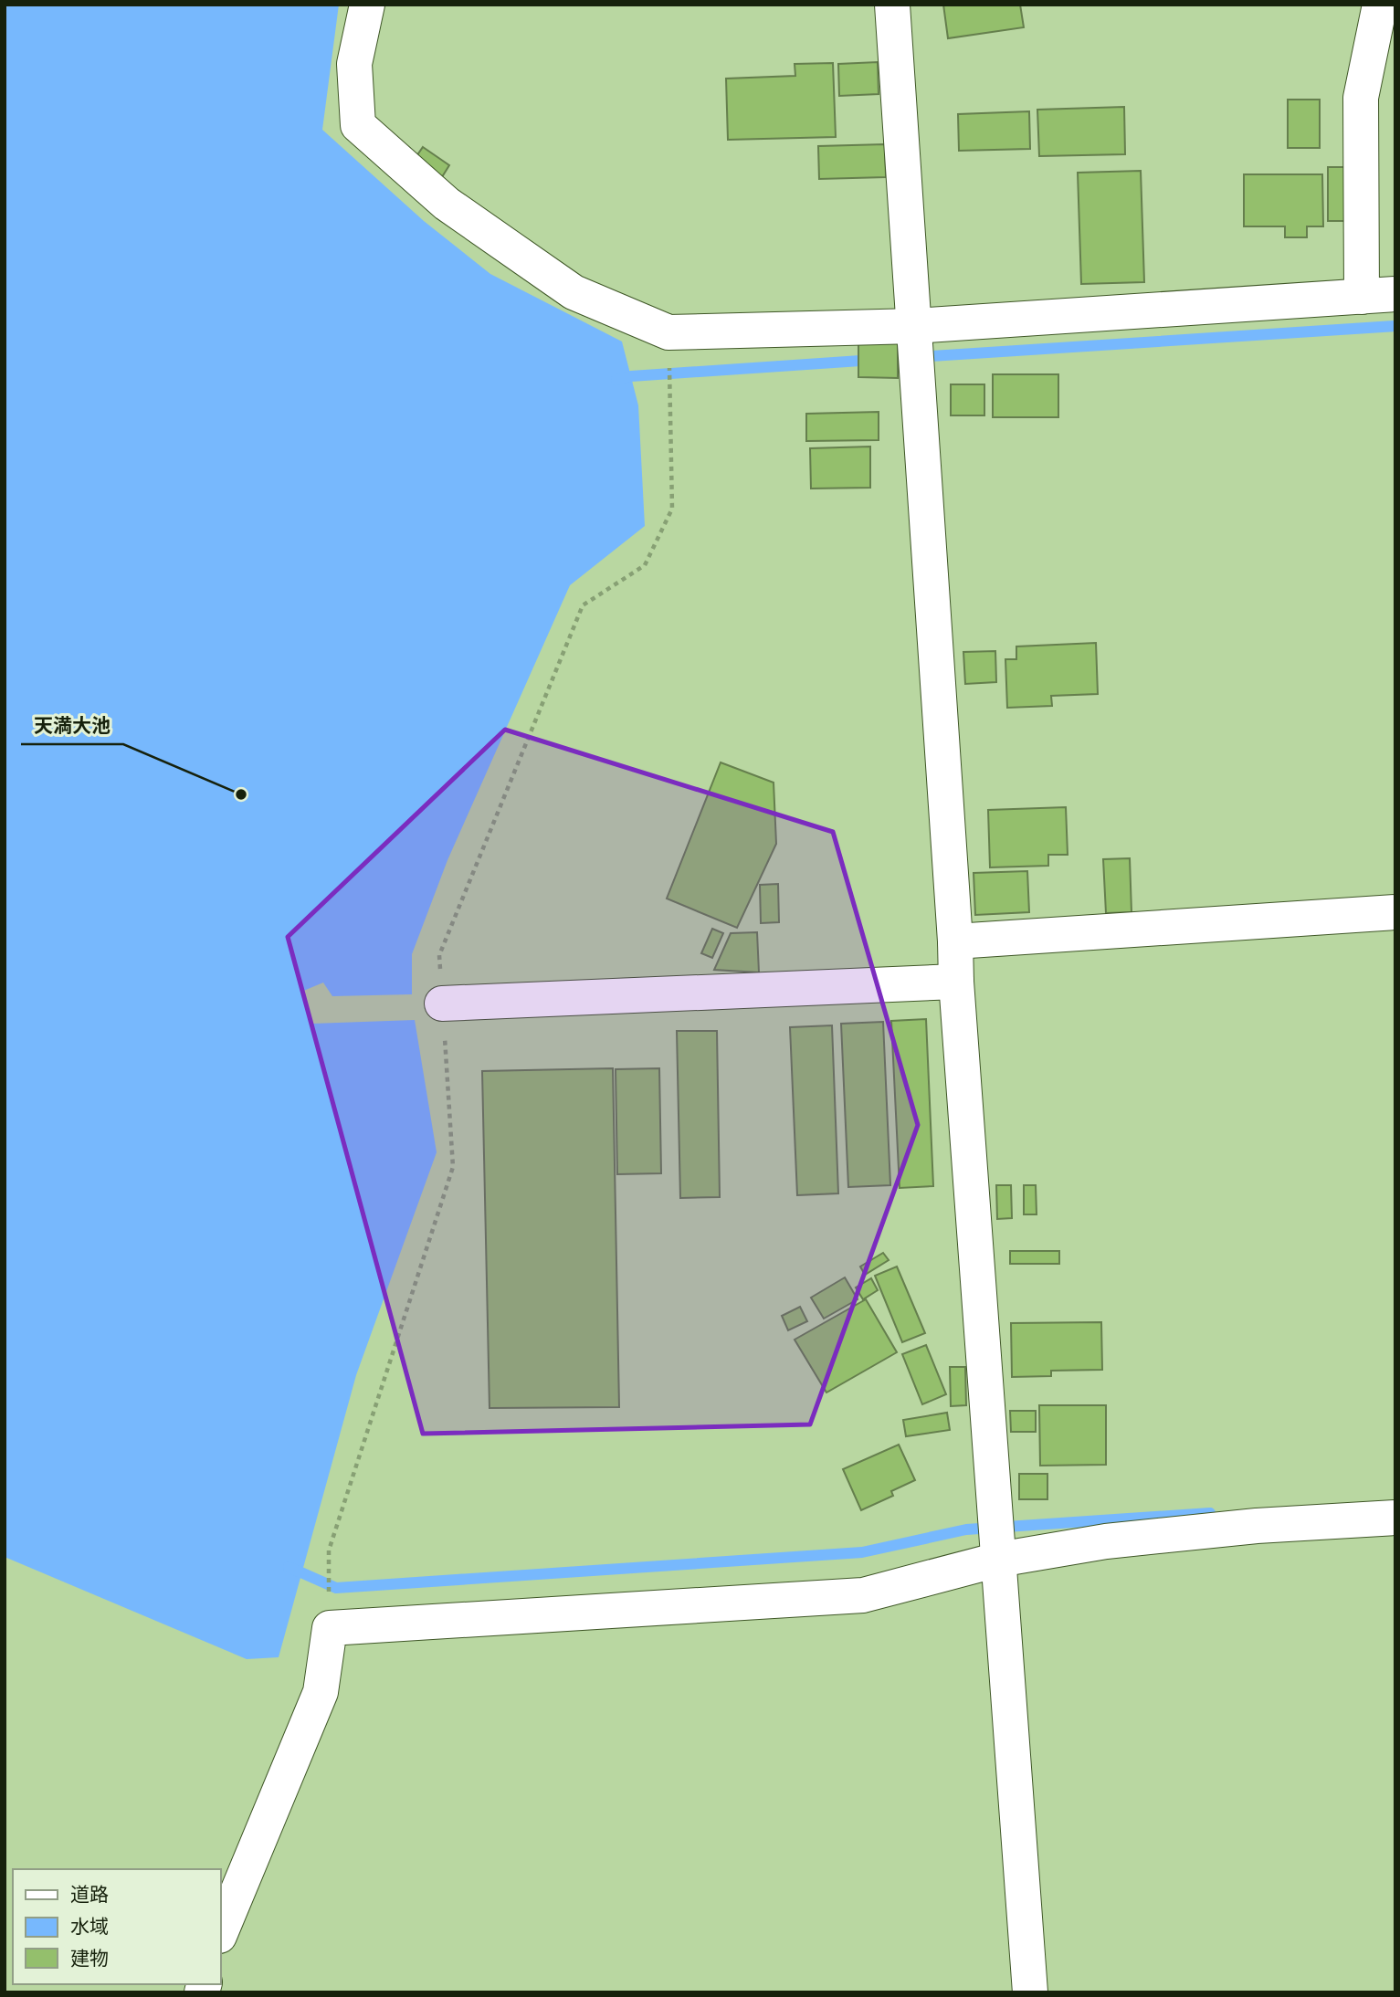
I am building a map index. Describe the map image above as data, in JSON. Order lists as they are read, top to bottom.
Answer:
{
  "places": ["天満大池"],
  "legend": ["道路", "水域", "建物"]
}
